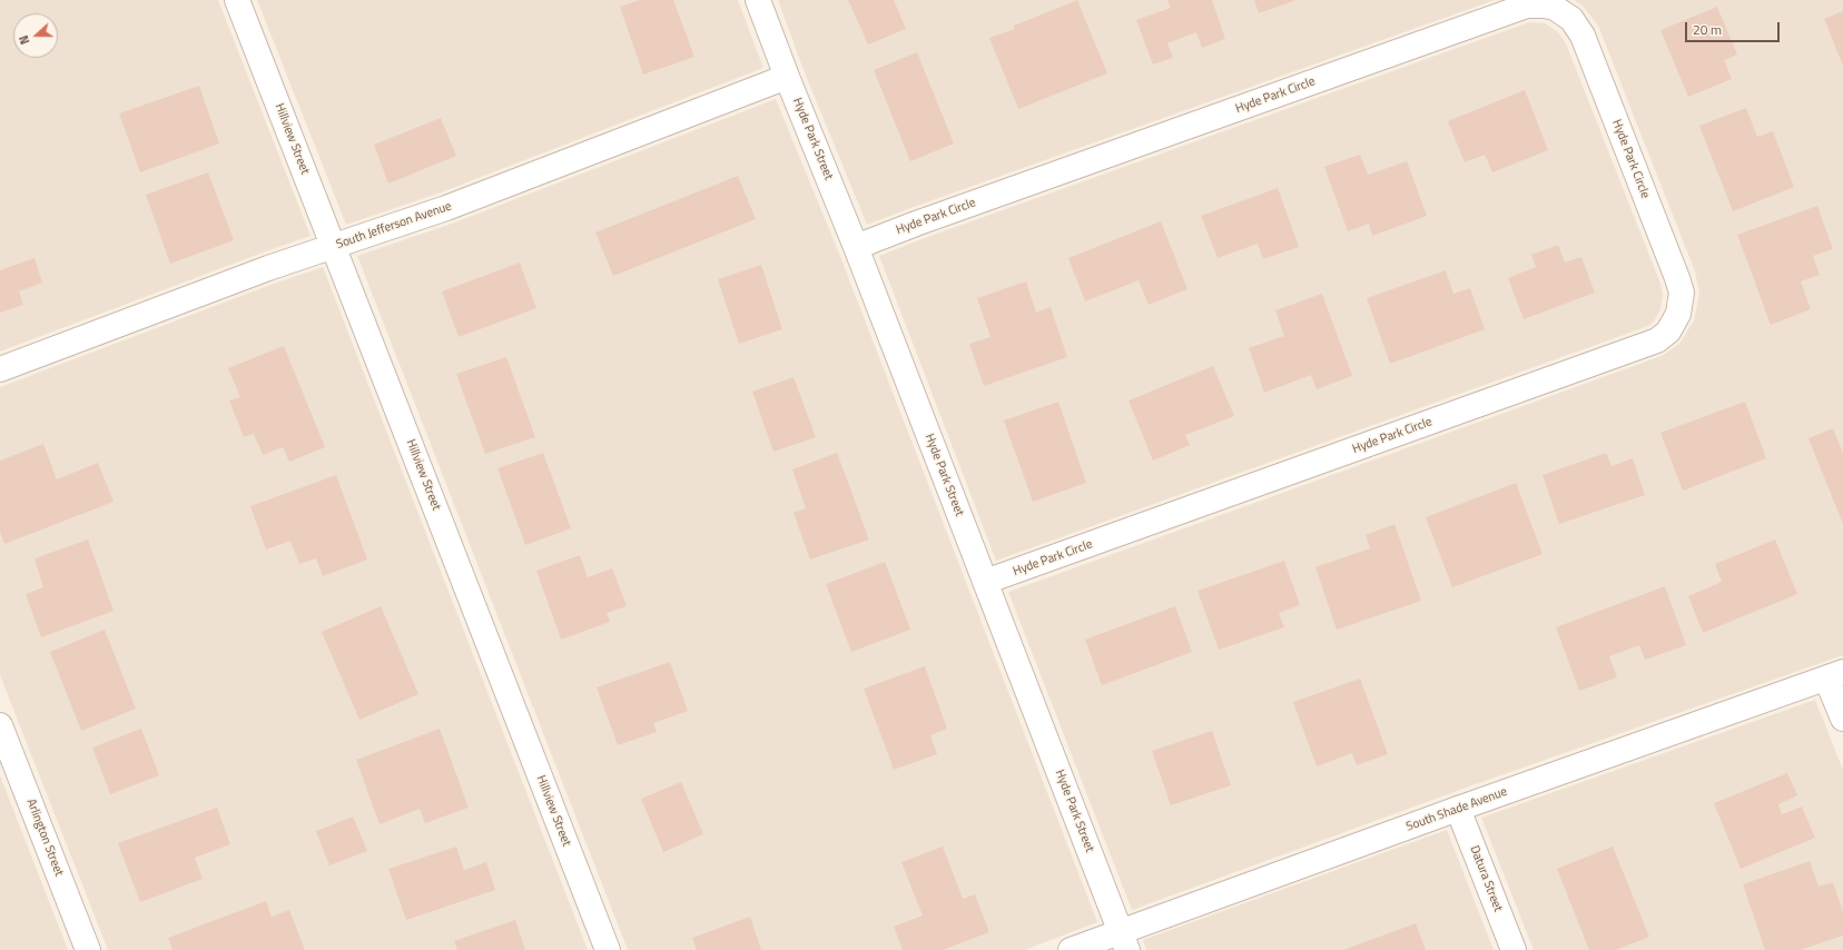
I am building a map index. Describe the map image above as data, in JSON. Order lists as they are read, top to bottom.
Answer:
{
  "streets": {
    "street": [
      "Hyde Park Circle",
      "Hillview Street",
      "Hyde Park Street",
      "South Jefferson Avenue",
      "South Shade Avenue",
      "Arlington Street",
      "Datura Street"
    ]
  },
  "crossings": [
    ["Hyde Park Circle", "Hyde Park Street"],
    ["Hillview Street", "South Jefferson Avenue"],
    ["Hyde Park Street", "South Jefferson Avenue"],
    ["Hyde Park Street", "South Shade Avenue"],
    ["South Shade Avenue", "Datura Street"]
  ],
  "scale_bar": "20 m",
  "north": "left"
}
